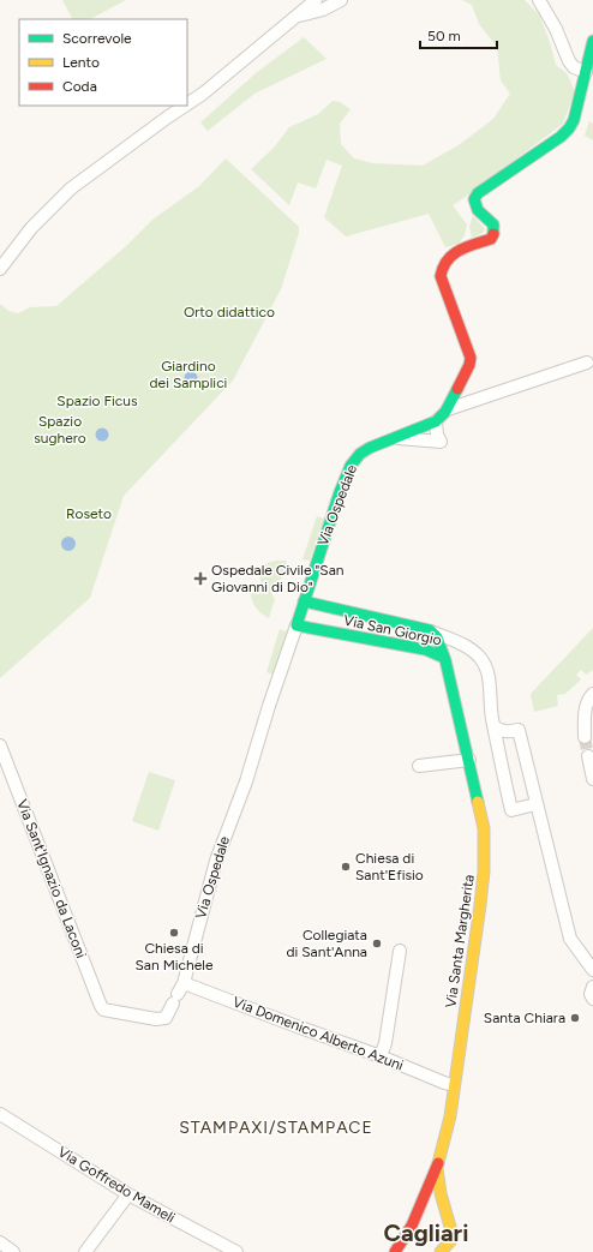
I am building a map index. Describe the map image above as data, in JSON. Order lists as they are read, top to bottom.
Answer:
{
  "streets": {
    "street": [
      "Via Ospedale",
      "Via San Giorgio",
      "Via Sant'Ignazio da Laconi",
      "Via Santa Margherita",
      "Via Domenico Alberto Azuni",
      "Via Goffredo Mameli"
    ]
  },
  "crossings": [
    ["Via Ospedale", "Via San Giorgio"],
    ["Via Ospedale", "Via Sant'Ignazio da Laconi"],
    ["Via Ospedale", "Via Domenico Alberto Azuni"],
    ["Via San Giorgio", "Via Santa Margherita"],
    ["Via Santa Margherita", "Via Domenico Alberto Azuni"]
  ],
  "districts": ["STAMPAXI/STAMPACE", "Cagliari"],
  "parks": [
    "Orto didattico",
    "Giardino dei Samplici",
    "Spazio Ficus",
    "Spazio sughero",
    "Roseto"
  ],
  "places": {
    "health": ["Ospedale Civile \"San Giovanni di Dio\""],
    "other": [
      "Chiesa di Sant'Efisio",
      "Chiesa di San Michele",
      "Collegiata di Sant'Anna",
      "Santa Chiara"
    ]
  },
  "legend": ["Scorrevole", "Lento", "Coda"],
  "scale_bar": "50 m"
}
